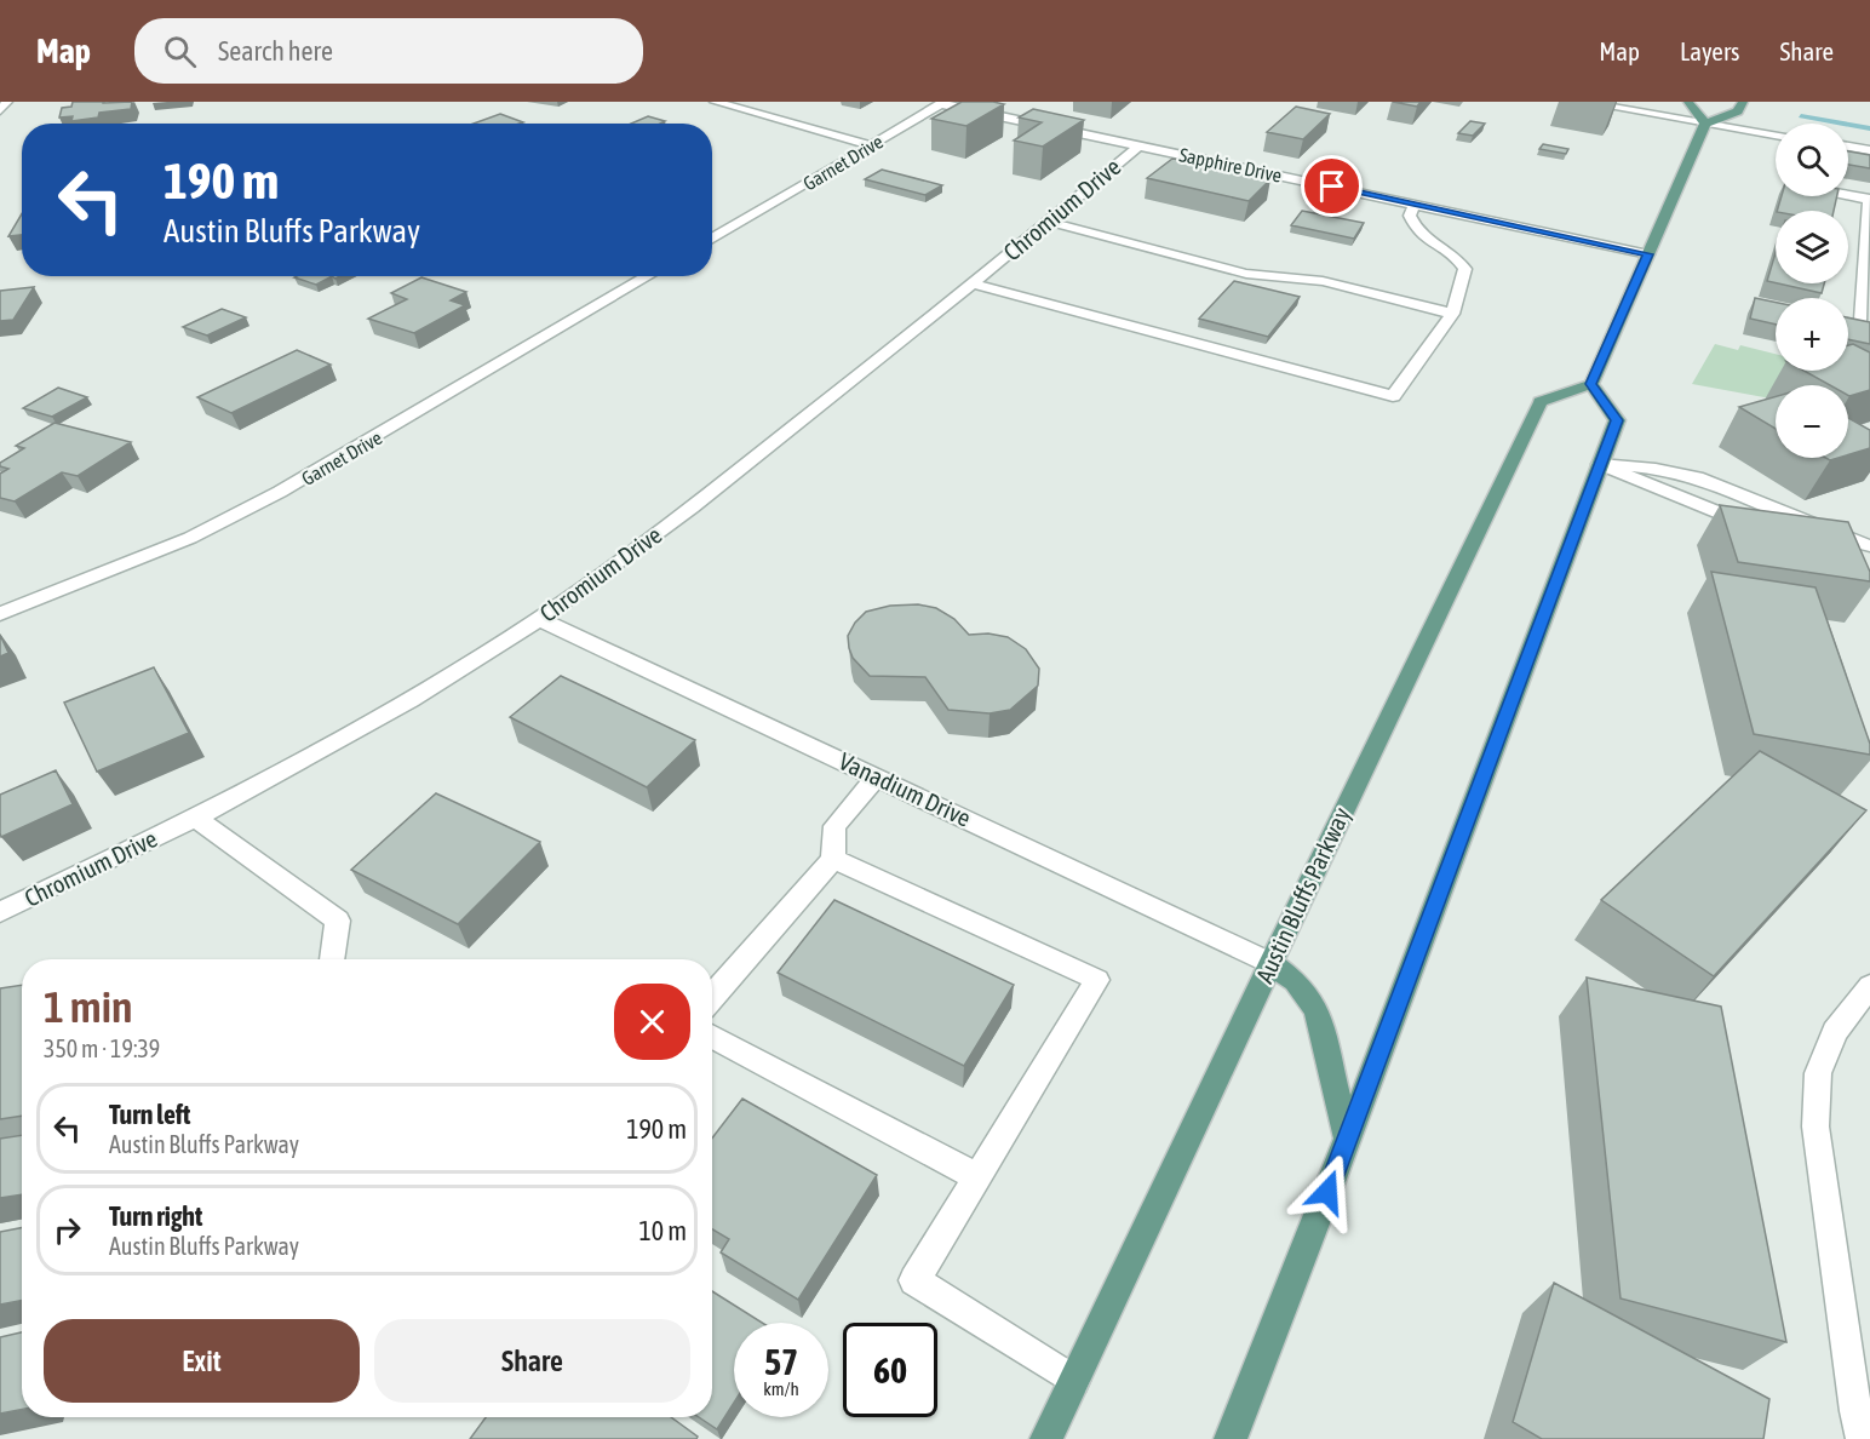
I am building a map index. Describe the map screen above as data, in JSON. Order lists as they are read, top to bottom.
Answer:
{
  "streets": {
    "main road": ["Austin Bluffs Parkway"],
    "street": [
      "Garnet Drive",
      "Sapphire Drive",
      "Chromium Drive",
      "Vanadium Drive"
    ]
  },
  "crossings": [
    ["Garnet Drive", "Sapphire Drive"],
    ["Sapphire Drive", "Chromium Drive"],
    ["Chromium Drive", "Vanadium Drive"],
    ["Vanadium Drive", "Austin Bluffs Parkway"]
  ],
  "page": {
    "header": "Map",
    "search": "Search here",
    "nav": ["Map", "Layers", "Share"],
    "map_buttons": ["+", "−"],
    "turn": ["190 m", "Austin Bluffs Parkway"],
    "heading": ["1 min", "350 m · 19:39"],
    "list": [
      {
        "name": "Turn left",
        "note": "Austin Bluffs Parkway",
        "value": "190 m"
      },
      {
        "name": "Turn right",
        "note": "Austin Bluffs Parkway",
        "value": "10 m"
      }
    ],
    "buttons": ["Exit", "Share"],
    "speed": "57 km/h",
    "limit": "60"
  }
}
